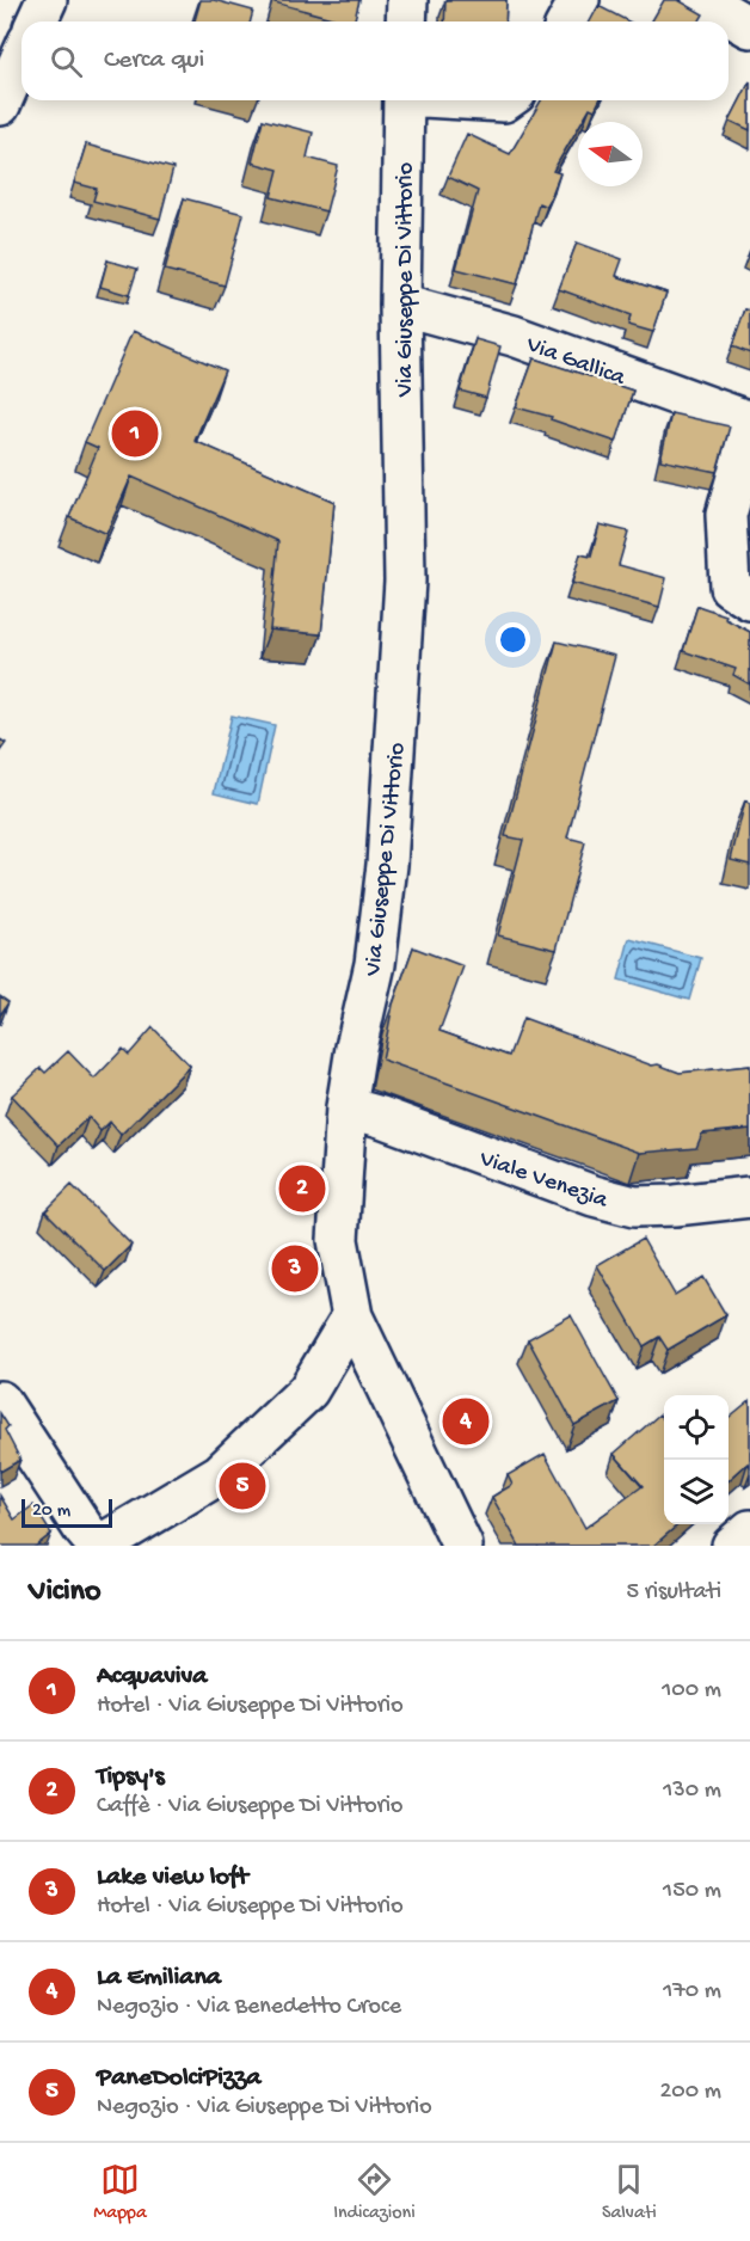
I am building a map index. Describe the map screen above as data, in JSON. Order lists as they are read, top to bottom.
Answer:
{
  "streets": {
    "street": ["Via Giuseppe Di Vittorio", "Via Gallica", "Viale Venezia"]
  },
  "crossings": [
    ["Via Giuseppe Di Vittorio", "Via Gallica"],
    ["Via Giuseppe Di Vittorio", "Viale Venezia"]
  ],
  "scale_bar": "20 m",
  "north": "left",
  "page": {
    "search": "Cerca qui",
    "pins": [
      "1",
      "2",
      "3",
      "4",
      "5"
    ],
    "scale": "20 m",
    "heading": ["Vicino", "5 risultati"],
    "list": [
      {
        "mark": "1",
        "name": "Acquaviva",
        "note": "Hotel · Via Giuseppe Di Vittorio",
        "value": "100 m"
      },
      {
        "mark": "2",
        "name": "Tipsy's",
        "note": "Caffè · Via Giuseppe Di Vittorio",
        "value": "130 m"
      },
      {
        "mark": "3",
        "name": "Lake view loft",
        "note": "Hotel · Via Giuseppe Di Vittorio",
        "value": "150 m"
      },
      {
        "mark": "4",
        "name": "La Emiliana",
        "note": "Negozio · Via Benedetto Croce",
        "value": "170 m"
      },
      {
        "mark": "5",
        "name": "PaneDolciPizza",
        "note": "Negozio · Via Giuseppe Di Vittorio",
        "value": "200 m"
      }
    ],
    "nav": ["Mappa", "Indicazioni", "Salvati"]
  }
}
